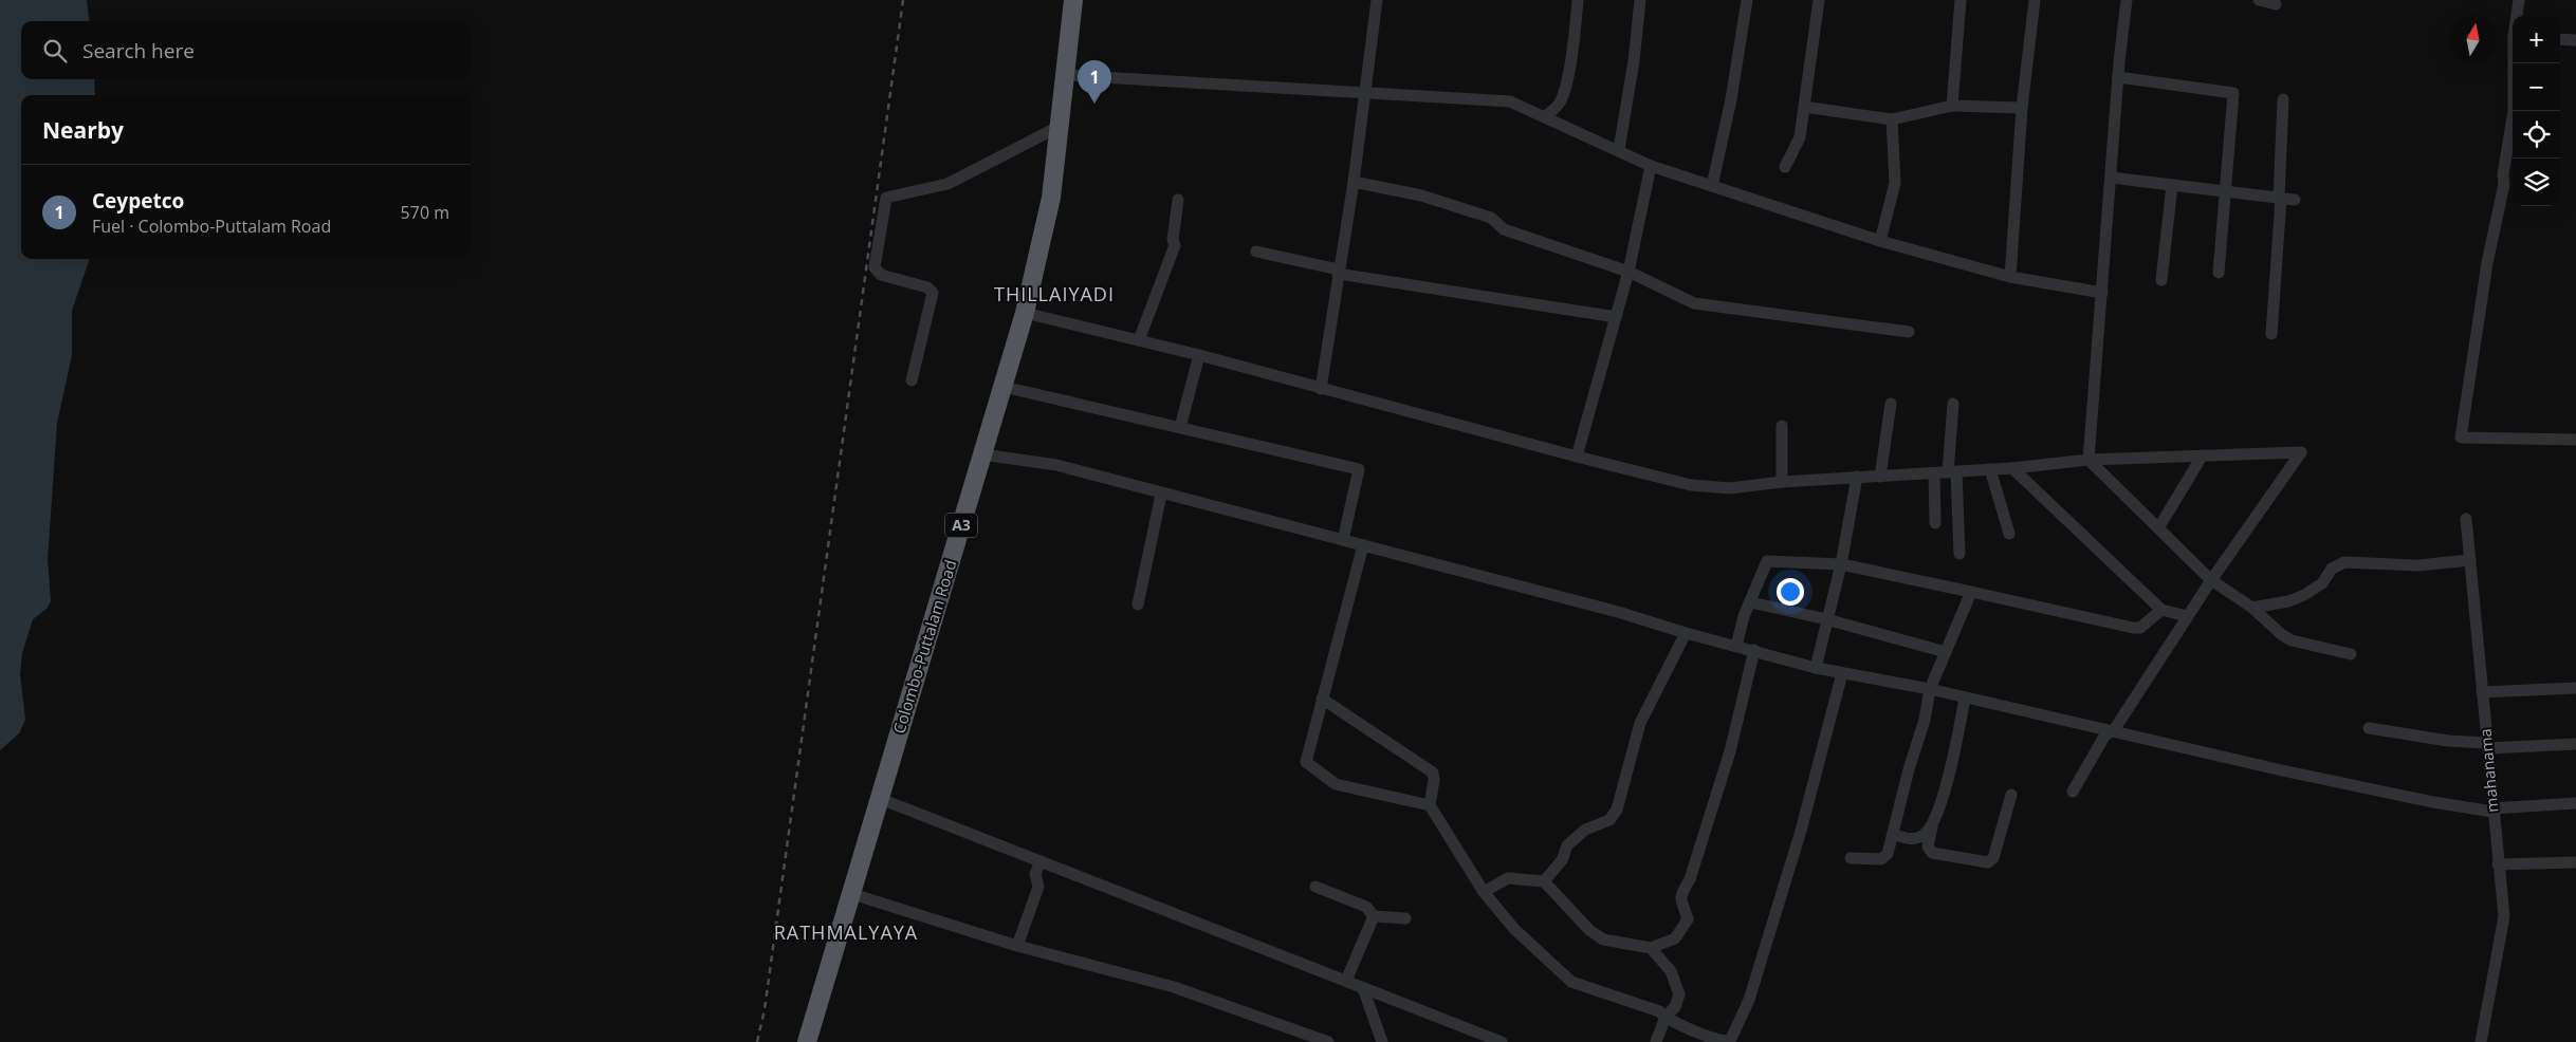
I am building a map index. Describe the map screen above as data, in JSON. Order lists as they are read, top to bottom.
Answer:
{
  "streets": {
    "highway": ["A3", "Colombo-Puttalam Road"],
    "street": ["mahanama"]
  },
  "districts": ["THILLAIYADI", "RATHMALYAYA"],
  "north": "top",
  "page": {
    "map_buttons": ["+", "−"],
    "search": "Search here",
    "pins": "1",
    "heading": "Nearby",
    "list": [
      {
        "mark": "1",
        "name": "Ceypetco",
        "note": "Fuel · Colombo-Puttalam Road",
        "value": "570 m"
      }
    ]
  }
}
